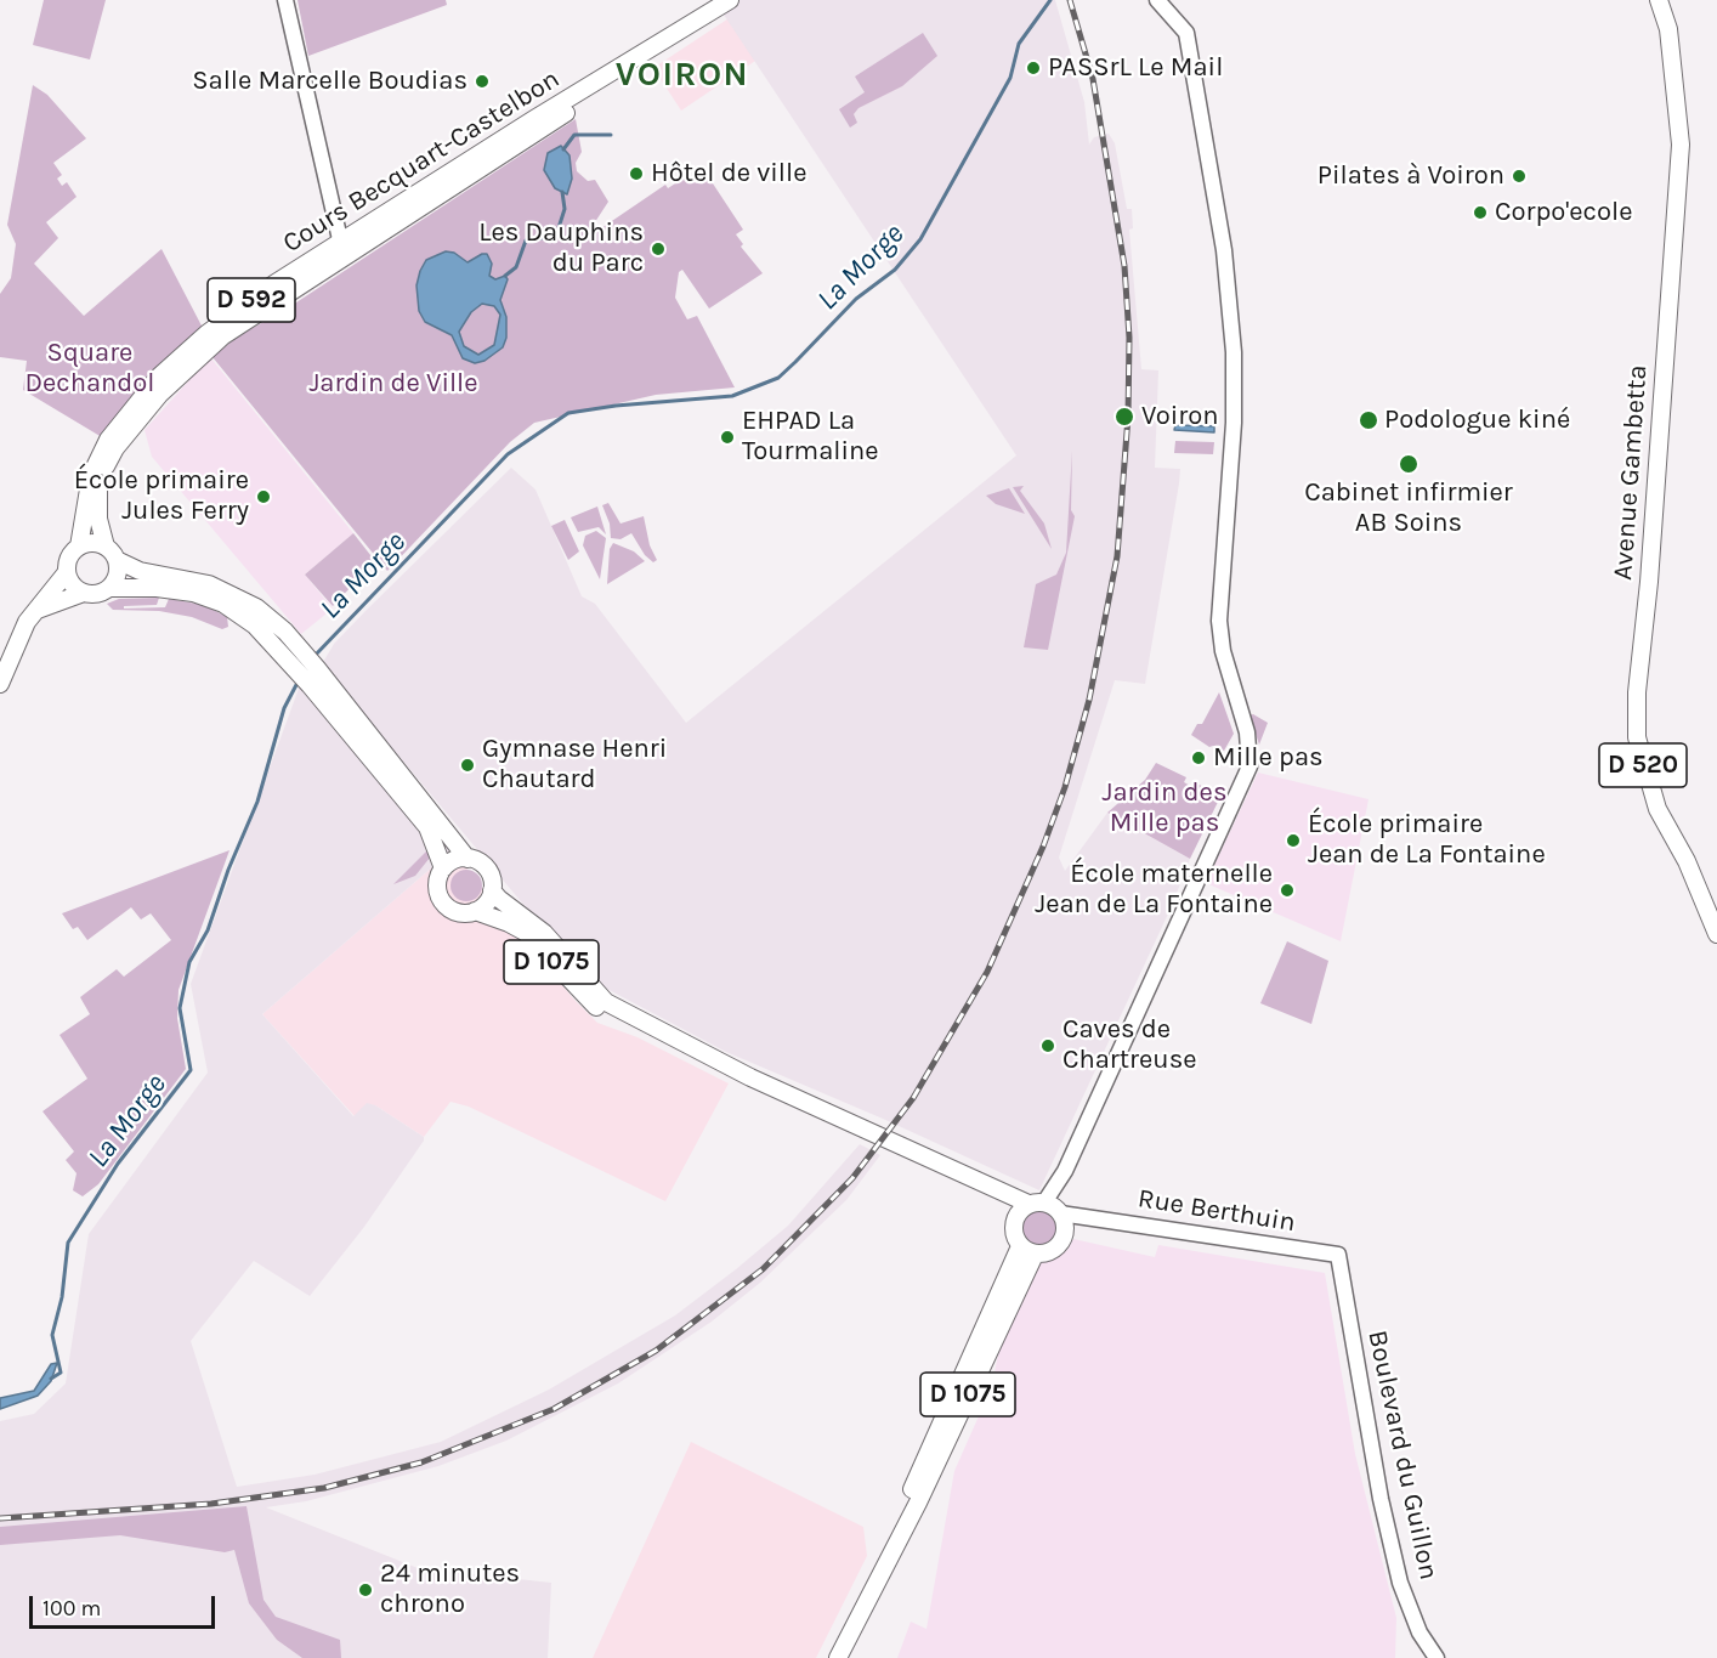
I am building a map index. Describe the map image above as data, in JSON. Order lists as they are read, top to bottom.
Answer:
{
  "streets": {
    "main road": [
      "Cours Becquart-Castelbon",
      "D 592",
      "Avenue Gambetta",
      "D 520",
      "D 1075"
    ],
    "street": ["Rue Berthuin", "Boulevard du Guillon"]
  },
  "crossings": [
    ["D 1075", "Rue Berthuin"],
    ["Rue Berthuin", "Boulevard du Guillon"]
  ],
  "districts": ["VOIRON"],
  "water": ["La Morge"],
  "parks": ["Square Dechandol", "Jardin de Ville", "Jardin des Mille pas"],
  "places": [
    "PASSrL Le Mail",
    "Salle Marcelle Boudias",
    "Hôtel de ville",
    "Pilates à Voiron",
    "Corpo'ecole",
    "Les Dauphins du Parc",
    "Voiron",
    "Podologue kiné",
    "EHPAD La Tourmaline",
    "Cabinet infirmier AB Soins",
    "École primaire Jules Ferry",
    "Mille pas",
    "Gymnase Henri Chautard",
    "École primaire Jean de La Fontaine",
    "École maternelle Jean de La Fontaine",
    "Caves de Chartreuse",
    "24 minutes chrono"
  ],
  "scale_bar": "100 m"
}
